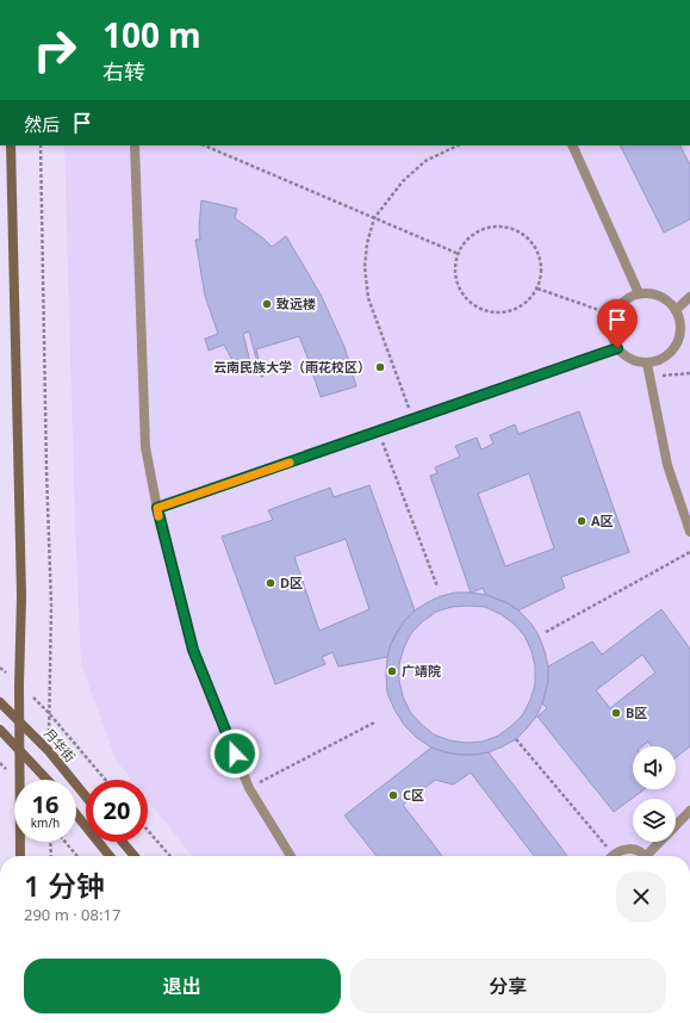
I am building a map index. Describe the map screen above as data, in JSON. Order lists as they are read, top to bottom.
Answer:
{
  "streets": {
    "main road": ["月华街"]
  },
  "places": [
    "致远楼",
    "云南民族大学（雨花校区）",
    "A区",
    "D区",
    "广靖院",
    "B区",
    "C区"
  ],
  "page": {
    "turn": ["100 m", "右转"],
    "then": "然后",
    "speed": "16 km/h",
    "limit": "20",
    "heading": ["1 分钟", "290 m · 08:17"],
    "buttons": ["退出", "分享"]
  }
}
